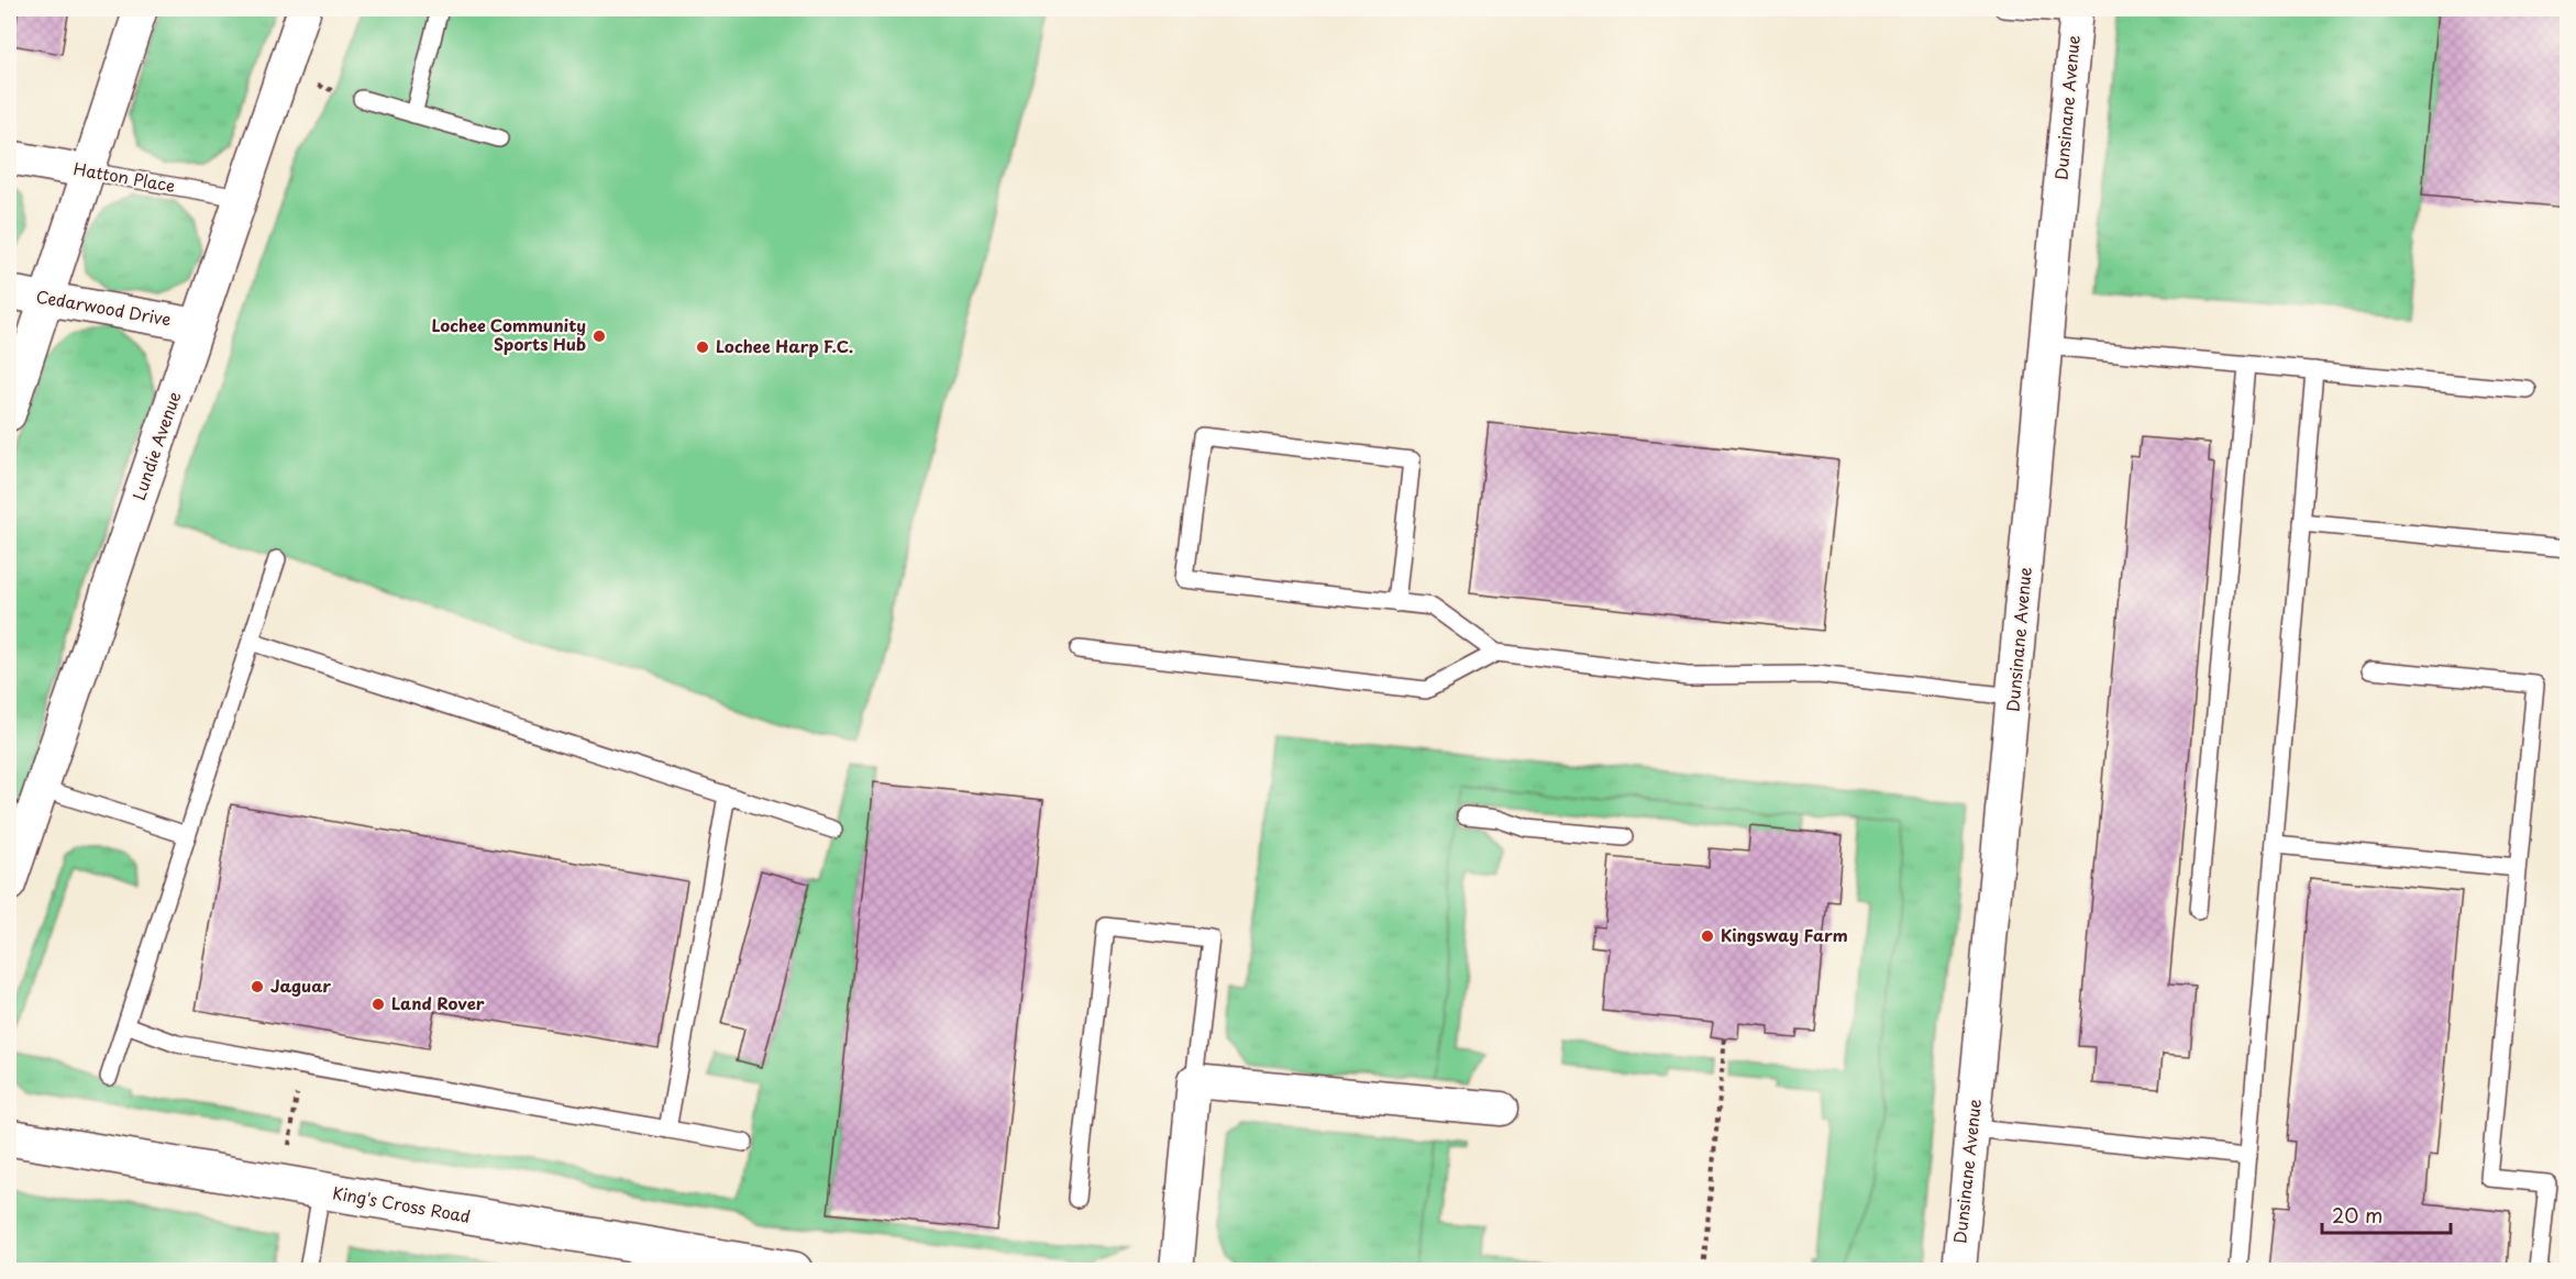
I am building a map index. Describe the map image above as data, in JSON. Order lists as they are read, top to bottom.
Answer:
{
  "streets": {
    "street": [
      "Dunsinane Avenue",
      "Hatton Place",
      "Cedarwood Drive",
      "Lundie Avenue",
      "King's Cross Road"
    ]
  },
  "crossings": [
    ["Hatton Place", "Lundie Avenue"],
    ["Cedarwood Drive", "Lundie Avenue"]
  ],
  "places": [
    "Lochee Community Sports Hub",
    "Lochee Harp F.C.",
    "Kingsway Farm",
    "Jaguar",
    "Land Rover"
  ],
  "scale_bar": "20 m"
}
